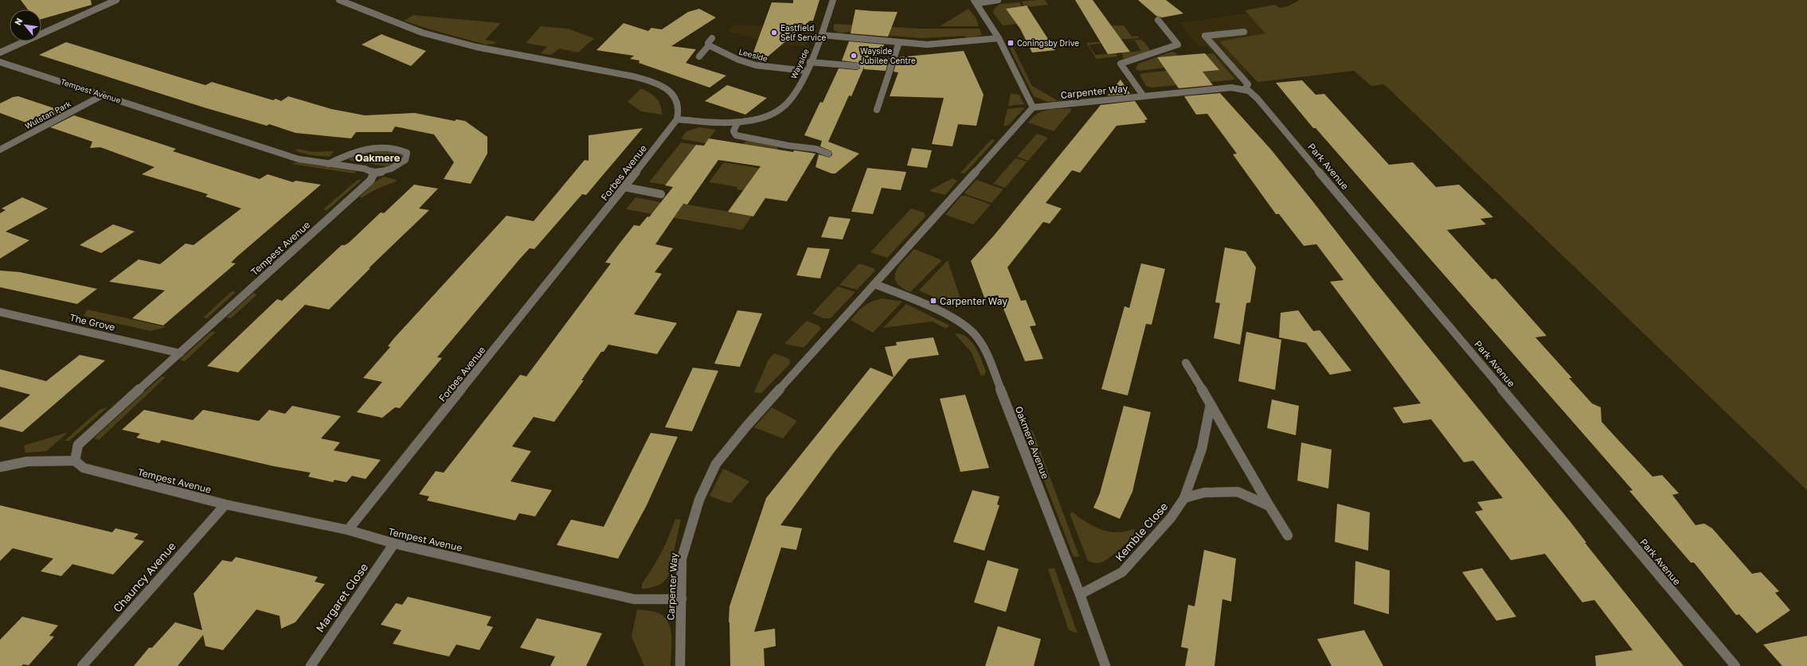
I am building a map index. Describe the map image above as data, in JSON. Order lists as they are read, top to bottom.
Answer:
{
  "streets": {
    "street": [
      "Leeside",
      "Wayside",
      "Tempest Avenue",
      "Carpenter Way",
      "Wulstan Park",
      "Park Avenue",
      "Forbes Avenue",
      "The Grove",
      "Oakmere Avenue",
      "Kemble Close",
      "Chauncy Avenue",
      "Margaret Close"
    ]
  },
  "crossings": [
    ["Leeside", "Wayside"],
    ["Wayside", "Forbes Avenue"],
    ["Tempest Avenue", "Carpenter Way"],
    ["Tempest Avenue", "Wulstan Park"],
    ["Tempest Avenue", "Forbes Avenue"],
    ["Tempest Avenue", "The Grove"],
    ["Tempest Avenue", "Chauncy Avenue"],
    ["Tempest Avenue", "Margaret Close"],
    ["Carpenter Way", "Park Avenue"],
    ["Carpenter Way", "Oakmere Avenue"],
    ["Oakmere Avenue", "Kemble Close"]
  ],
  "districts": ["Oakmere"],
  "places": {
    "other": ["Eastfield Self Service", "Wayside Jubilee Centre"],
    "transit": ["Coningsby Drive", "Carpenter Way"]
  },
  "north": "top left"
}
